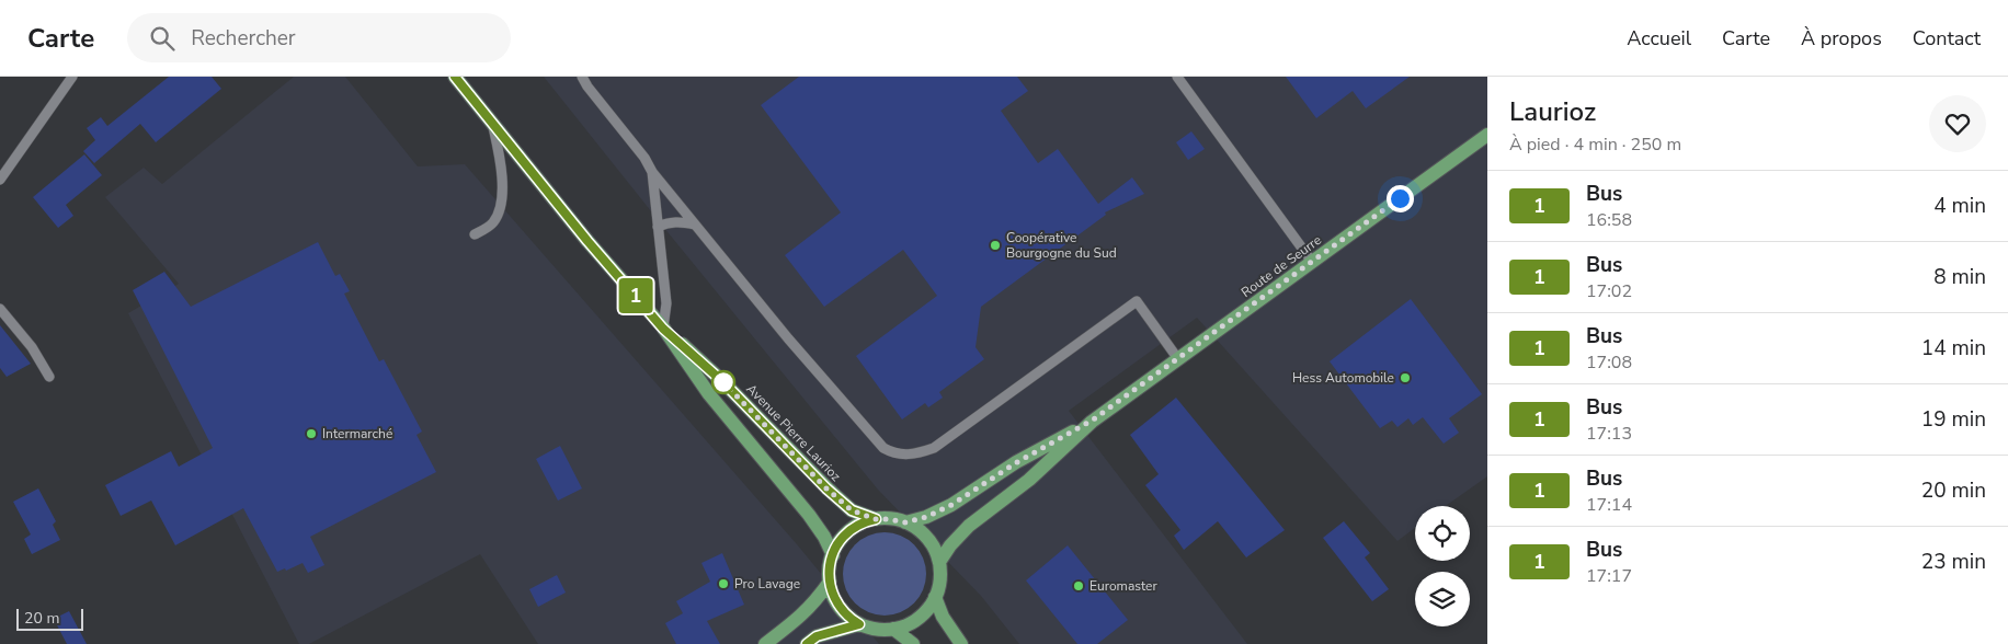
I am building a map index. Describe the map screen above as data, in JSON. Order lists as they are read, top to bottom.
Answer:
{
  "streets": {
    "main road": ["Route de Seurre", "Avenue Pierre Laurioz"]
  },
  "crossings": [
    ["Route de Seurre", "Avenue Pierre Laurioz"]
  ],
  "places": [
    "Coopérative Bourgogne du Sud",
    "Hess Automobile",
    "Intermarché",
    "Pro Lavage",
    "Euromaster"
  ],
  "lines": ["bus line 1"],
  "scale_bar": "20 m",
  "page": {
    "header": "Carte",
    "search": "Rechercher",
    "nav": [
      "Accueil",
      "Carte",
      "À propos",
      "Contact"
    ],
    "on_map": "1",
    "heading": ["Laurioz", "À pied · 4 min · 250 m"],
    "list": [
      {
        "mark": "1",
        "name": "Bus",
        "note": "16:58",
        "value": "4 min"
      },
      {
        "mark": "1",
        "name": "Bus",
        "note": "17:02",
        "value": "8 min"
      },
      {
        "mark": "1",
        "name": "Bus",
        "note": "17:08",
        "value": "14 min"
      },
      {
        "mark": "1",
        "name": "Bus",
        "note": "17:13",
        "value": "19 min"
      },
      {
        "mark": "1",
        "name": "Bus",
        "note": "17:14",
        "value": "20 min"
      },
      {
        "mark": "1",
        "name": "Bus",
        "note": "17:17",
        "value": "23 min"
      }
    ],
    "scale": "20 m"
  }
}
